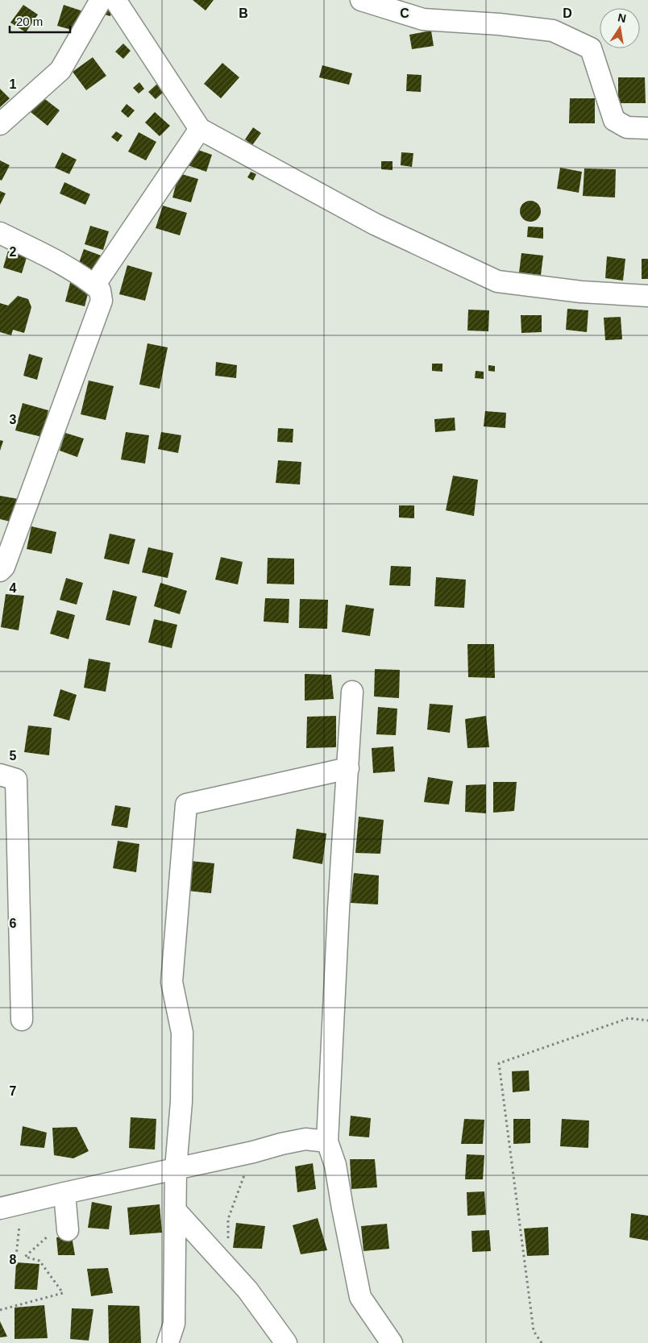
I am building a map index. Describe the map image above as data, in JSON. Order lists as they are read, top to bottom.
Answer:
{
  "scale_bar": "20 m",
  "north": "top",
  "grid": {
    "columns": ["B", "C", "D"],
    "rows": [
      "1",
      "2",
      "3",
      "4",
      "5",
      "6",
      "7",
      "8"
    ]
  }
}
